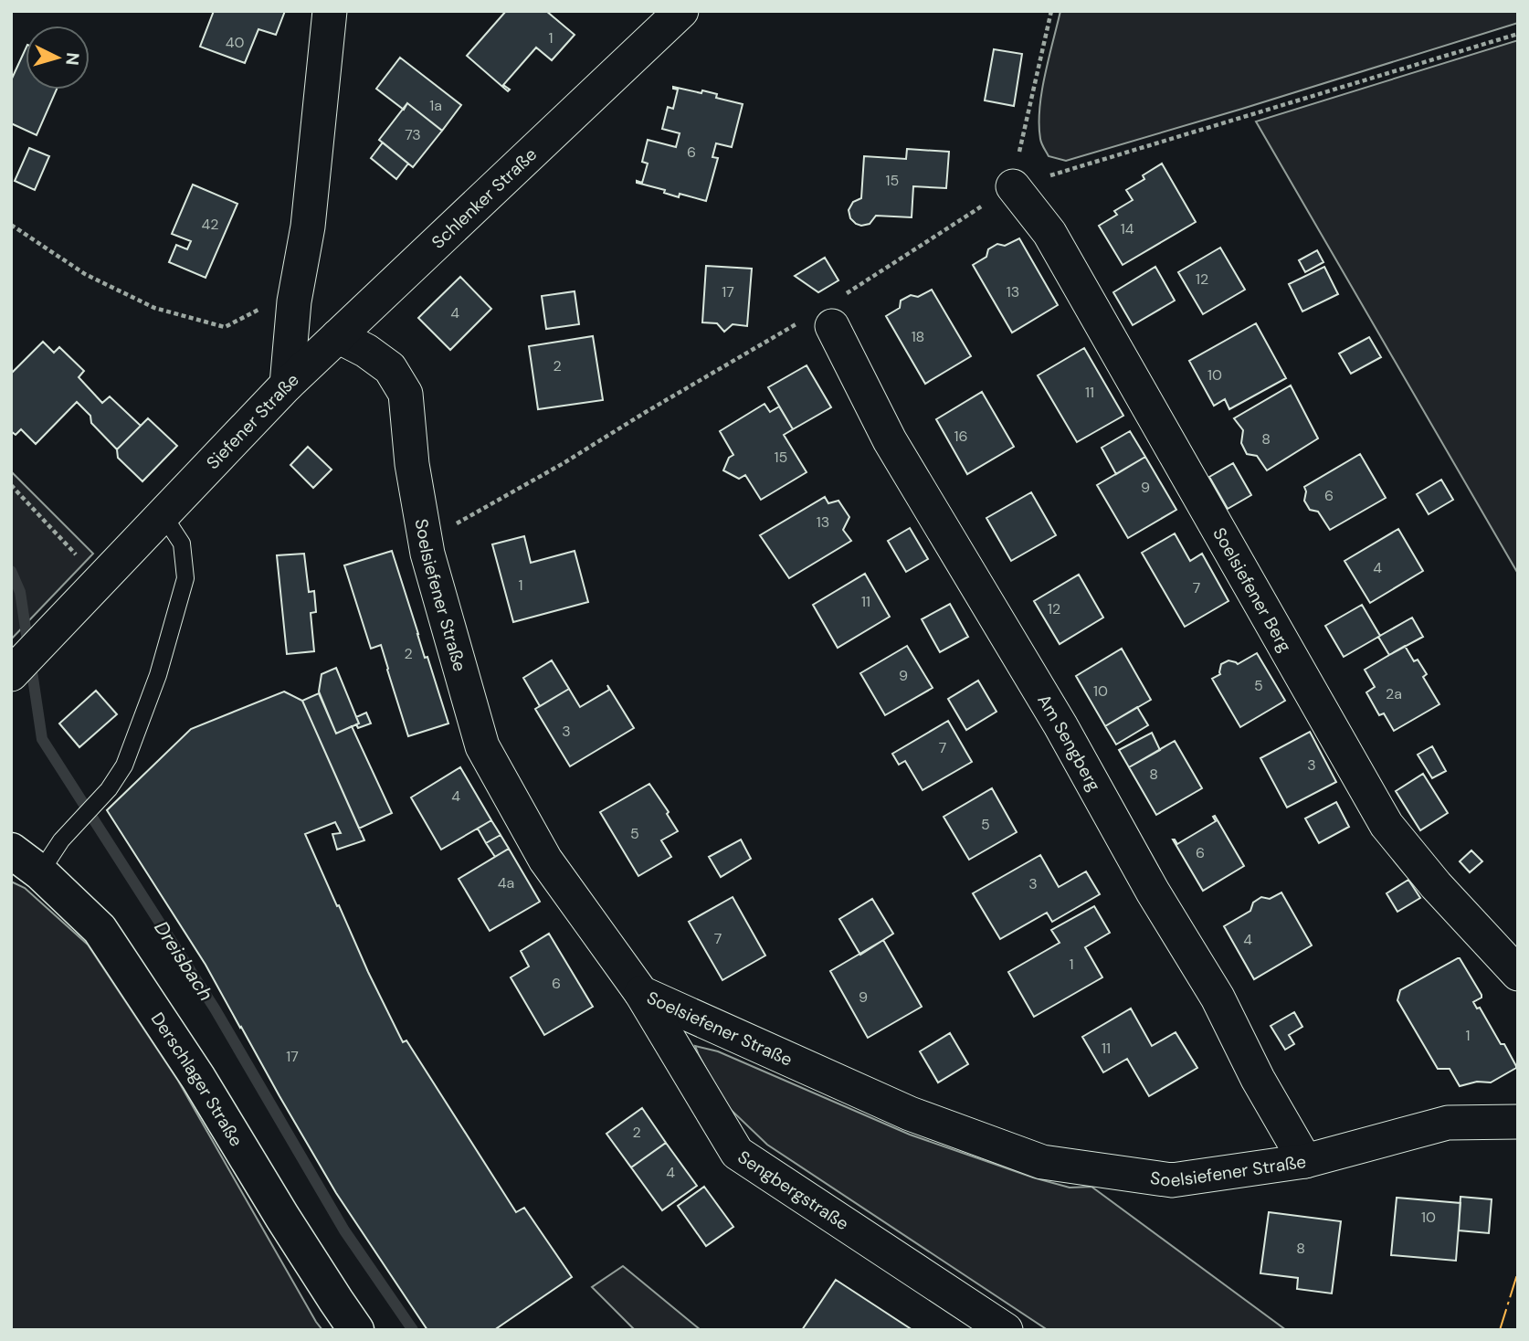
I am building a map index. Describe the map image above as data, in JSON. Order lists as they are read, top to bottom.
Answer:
{
  "streets": {
    "main road": ["Derschlager Straße"],
    "street": [
      "Schlenker Straße",
      "Siefener Straße",
      "Soelsiefener Berg",
      "Soelsiefener Straße",
      "Am Sengberg",
      "Sengbergstraße"
    ]
  },
  "crossings": [
    ["Schlenker Straße", "Siefener Straße"],
    ["Schlenker Straße", "Soelsiefener Straße"],
    ["Soelsiefener Straße", "Am Sengberg"],
    ["Soelsiefener Straße", "Sengbergstraße"]
  ],
  "water": ["Dreisbach"],
  "house_numbers": [
    "1",
    "40",
    "1a",
    "73",
    "6",
    "15",
    "42",
    "14",
    "12",
    "17",
    "13",
    "4",
    "18",
    "2",
    "10",
    "11",
    "16",
    "8",
    "15",
    "9",
    "6",
    "13",
    "4",
    "1",
    "7",
    "11",
    "12",
    "2",
    "9",
    "5",
    "10",
    "2a",
    "3",
    "7",
    "3",
    "8",
    "4",
    "5",
    "5",
    "6",
    "4a",
    "3",
    "7",
    "4",
    "1",
    "6",
    "9",
    "1",
    "11",
    "17",
    "2",
    "4",
    "10",
    "8"
  ],
  "north": "right"
}
